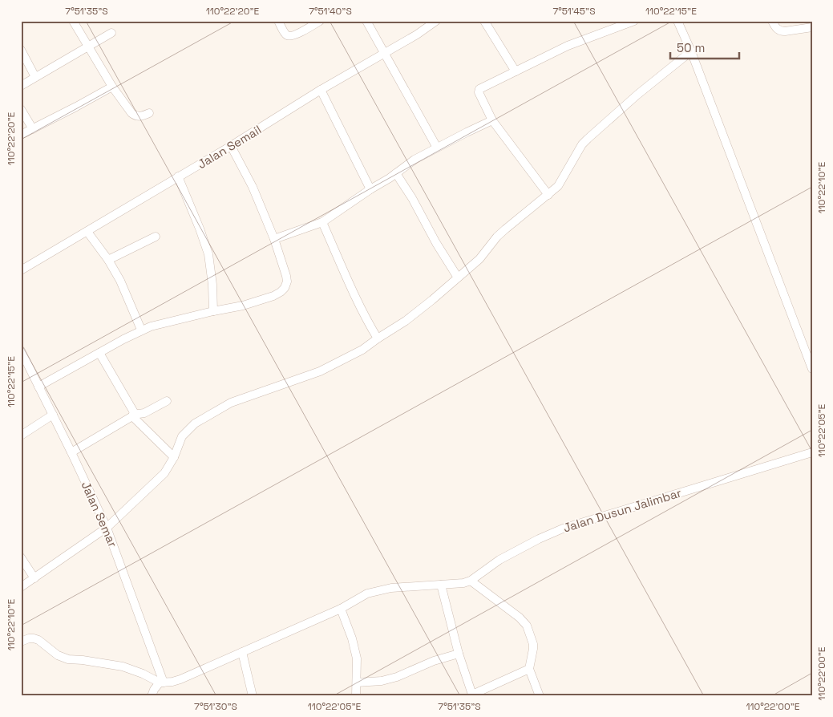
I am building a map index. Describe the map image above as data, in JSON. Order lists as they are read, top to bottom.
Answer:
{
  "streets": {
    "street": ["Jalan Semail", "Jalan Dusun Jalimbar", "Jalan Semar"]
  },
  "crossings": [
    ["Jalan Dusun Jalimbar", "Jalan Semar"]
  ],
  "scale_bar": "50 m",
  "coordinates": [
    "7°51'35\"S",
    "110°22'20\"E",
    "7°51'40\"S",
    "7°51'45\"S",
    "110°22'15\"E",
    "110°22'10\"E",
    "110°22'05\"E",
    "110°22'00\"E",
    "7°51'30\"S"
  ]
}
